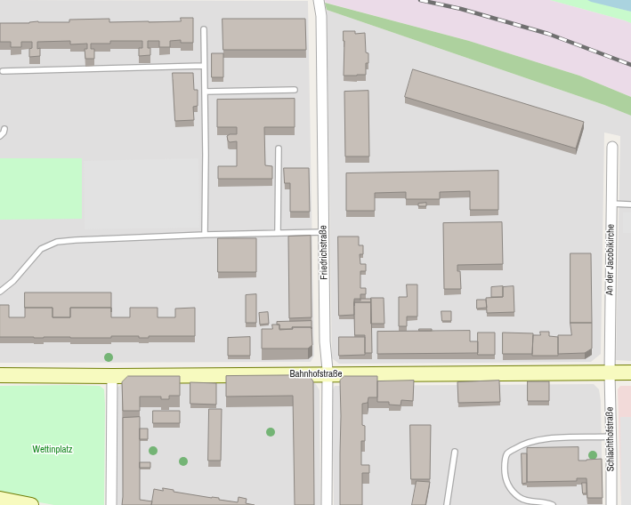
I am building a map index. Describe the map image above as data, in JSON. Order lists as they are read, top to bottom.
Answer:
{
  "streets": {
    "main road": ["Bahnhofstraße"],
    "street": ["Friedrichstraße", "An der Jacobikirche", "Schlachthofstraße"]
  },
  "crossings": [
    ["Friedrichstraße", "Bahnhofstraße"],
    ["An der Jacobikirche", "Bahnhofstraße"],
    ["An der Jacobikirche", "Schlachthofstraße"],
    ["Bahnhofstraße", "Schlachthofstraße"]
  ],
  "parks": ["Wettinplatz"]
}
